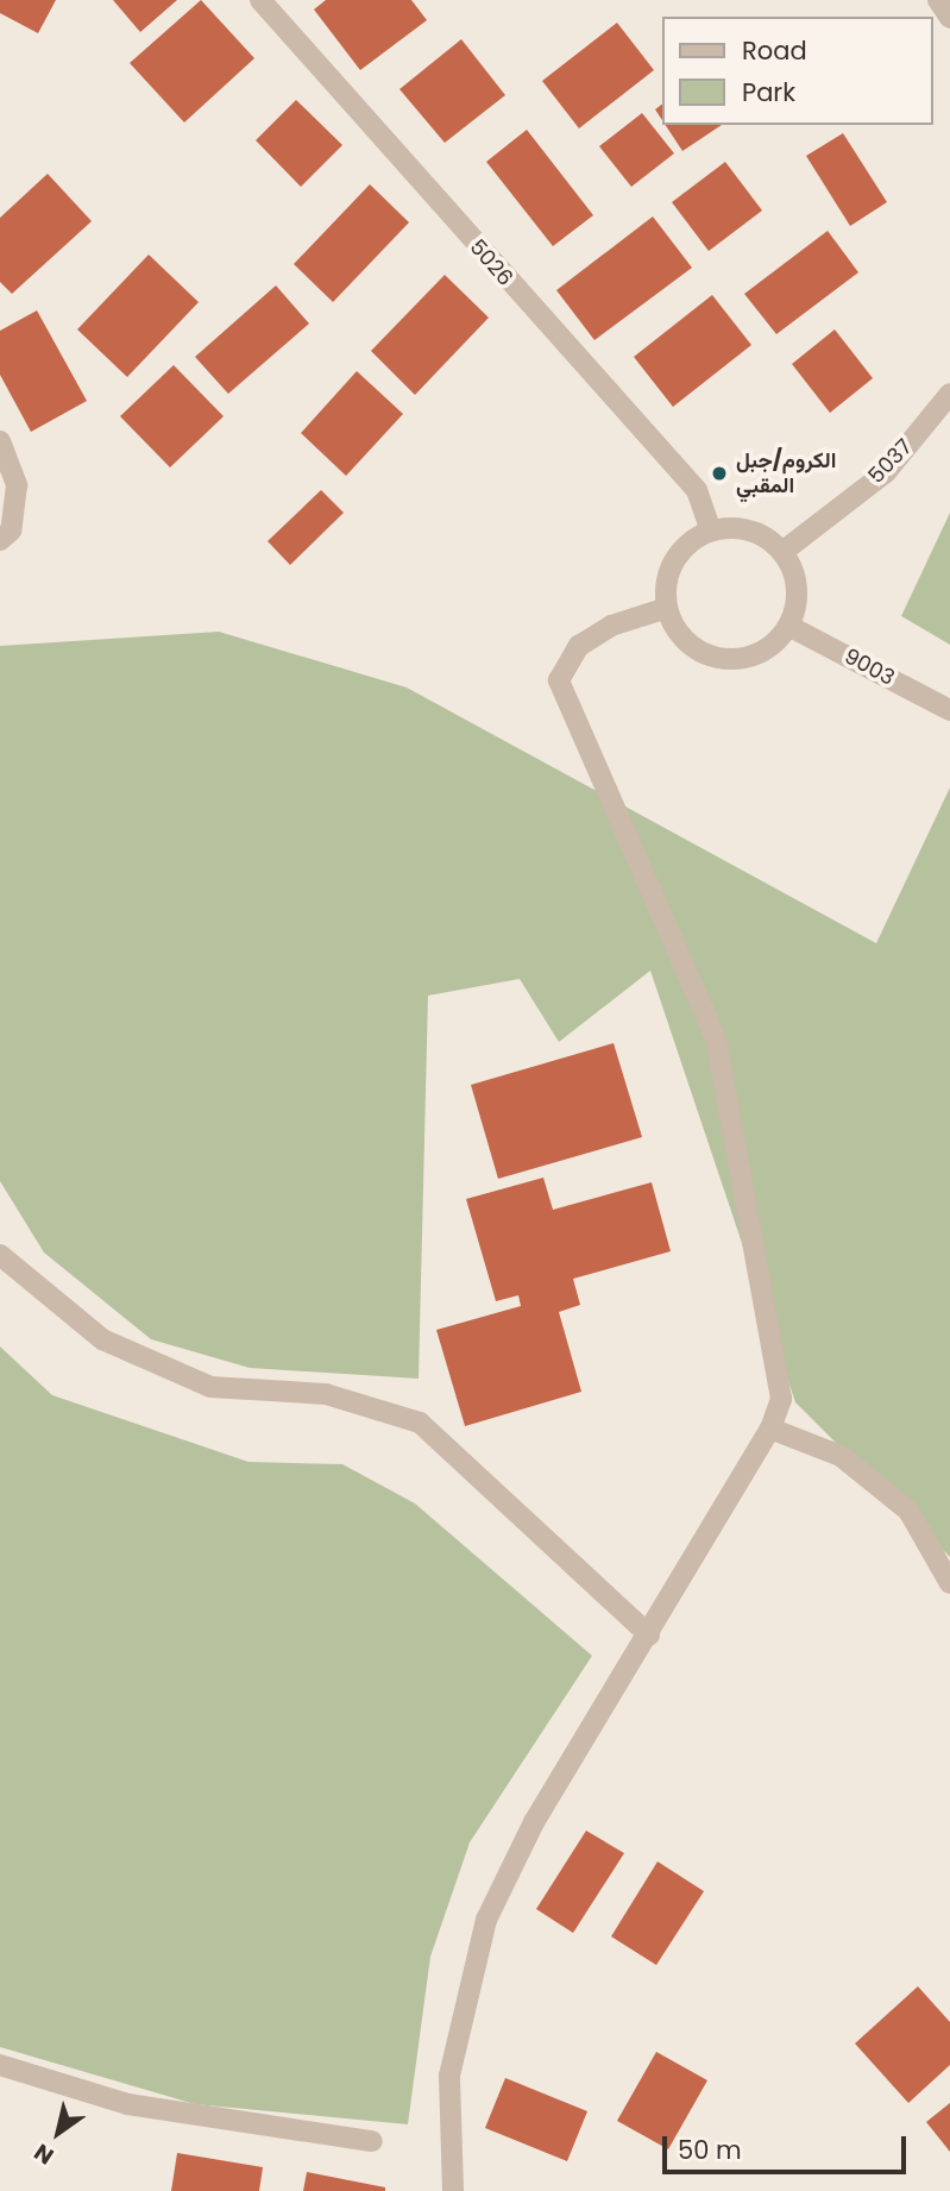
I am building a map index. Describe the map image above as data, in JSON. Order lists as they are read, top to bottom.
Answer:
{
  "streets": {
    "street": ["5026", "5037", "9003"]
  },
  "crossings": [
    ["5026", "5037"],
    ["5026", "9003"],
    ["5037", "9003"]
  ],
  "places": ["الكروم/جبل المقبي"],
  "legend": ["Road", "Park"],
  "scale_bar": "50 m",
  "north": "bottom left"
}
